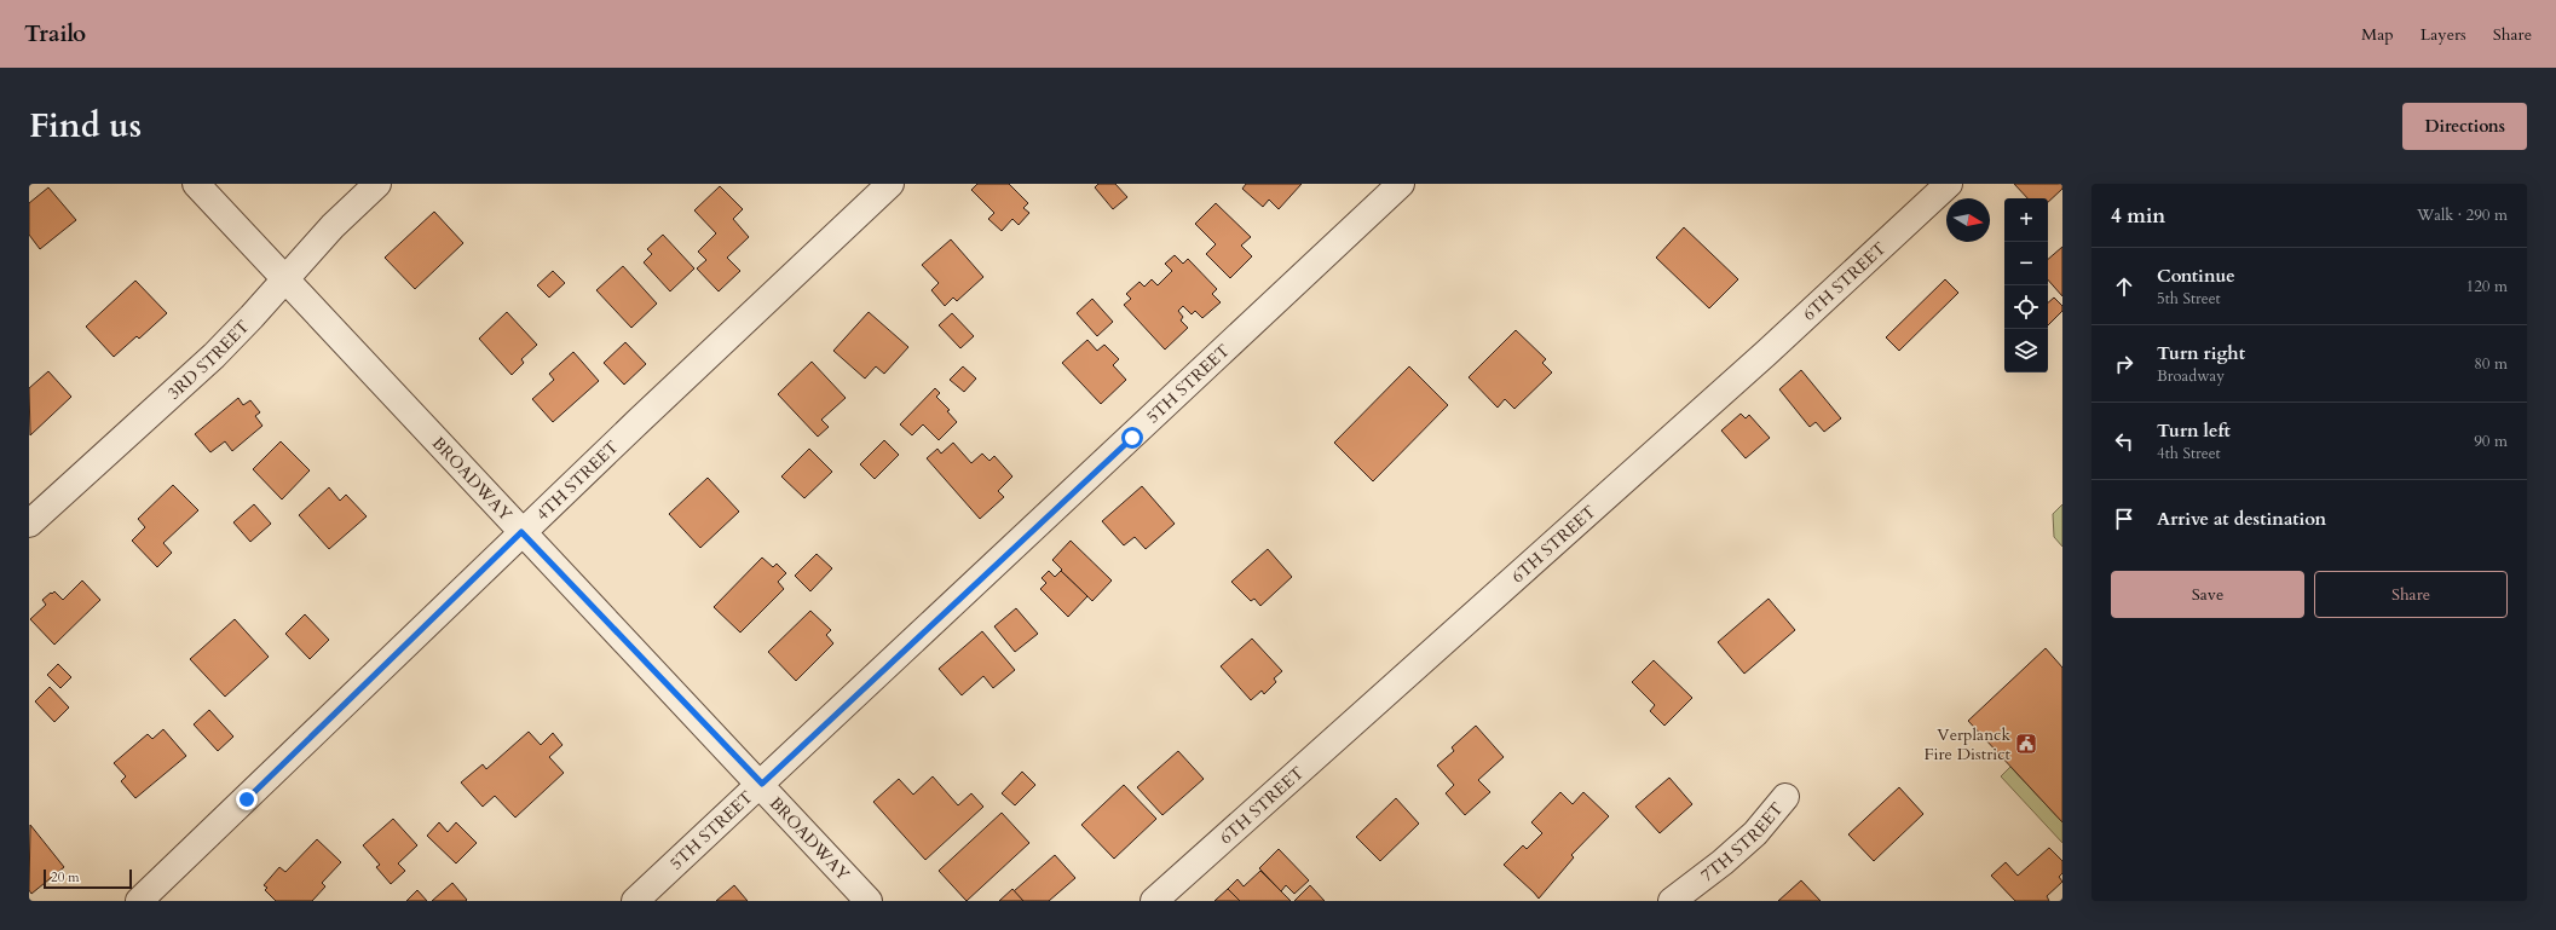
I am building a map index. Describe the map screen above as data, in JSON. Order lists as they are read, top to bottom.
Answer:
{
  "streets": {
    "street": [
      "6TH STREET",
      "3RD STREET",
      "5TH STREET",
      "BROADWAY",
      "4TH STREET",
      "7TH STREET"
    ]
  },
  "crossings": [
    ["3RD STREET", "BROADWAY"],
    ["5TH STREET", "BROADWAY"],
    ["BROADWAY", "4TH STREET"]
  ],
  "places": {
    "public building": ["Verplanck Fire District"]
  },
  "scale_bar": "20 m",
  "north": "right",
  "page": {
    "header": "Trailo",
    "nav": ["Map", "Layers", "Share"],
    "title": "Find us",
    "buttons": [
      "Directions",
      ["Save", "Share"]
    ],
    "heading": ["4 min", "Walk · 290 m"],
    "map_buttons": ["+", "−"],
    "list": [
      ["Continue", "5th Street", "120 m"],
      ["Turn right", "Broadway", "80 m"],
      ["Turn left", "4th Street", "90 m"],
      "Arrive at destination"
    ],
    "scale": "20 m"
  }
}
